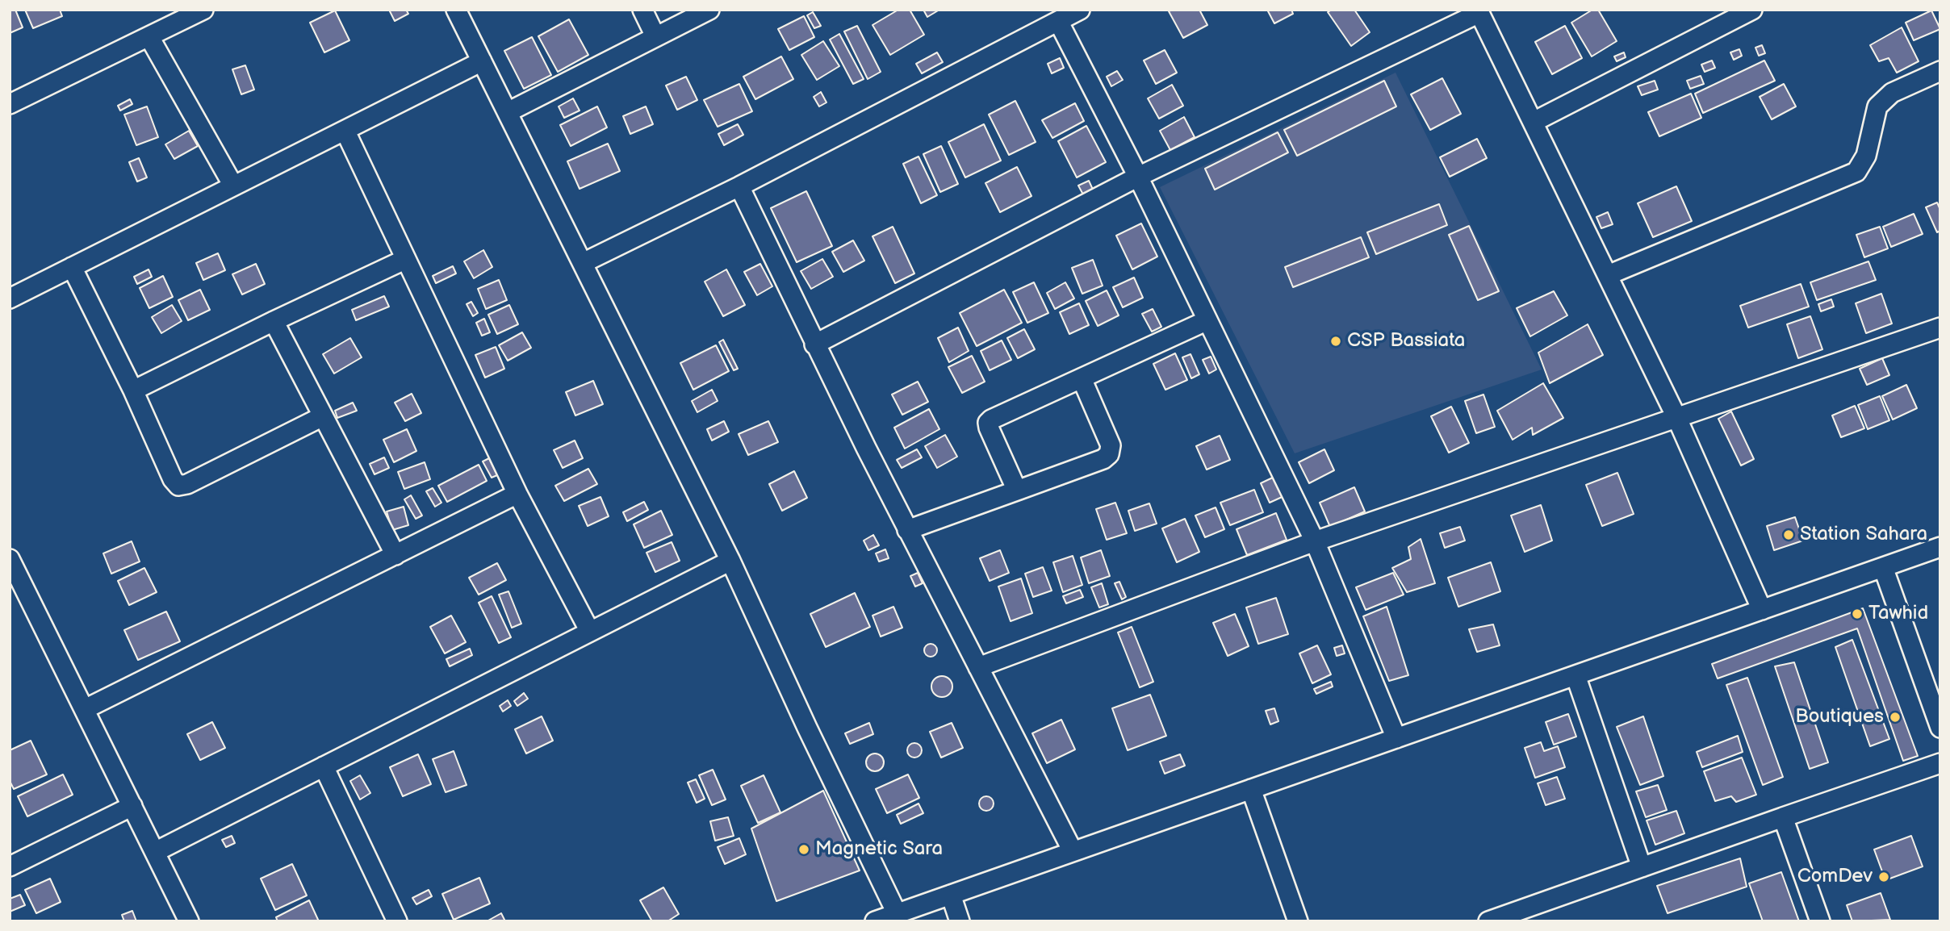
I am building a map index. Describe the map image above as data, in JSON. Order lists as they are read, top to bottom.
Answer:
{
  "places": [
    "CSP Bassiata",
    "Station Sahara",
    "Tawhid",
    "Boutiques",
    "Magnetic Sara",
    "ComDev"
  ]
}
